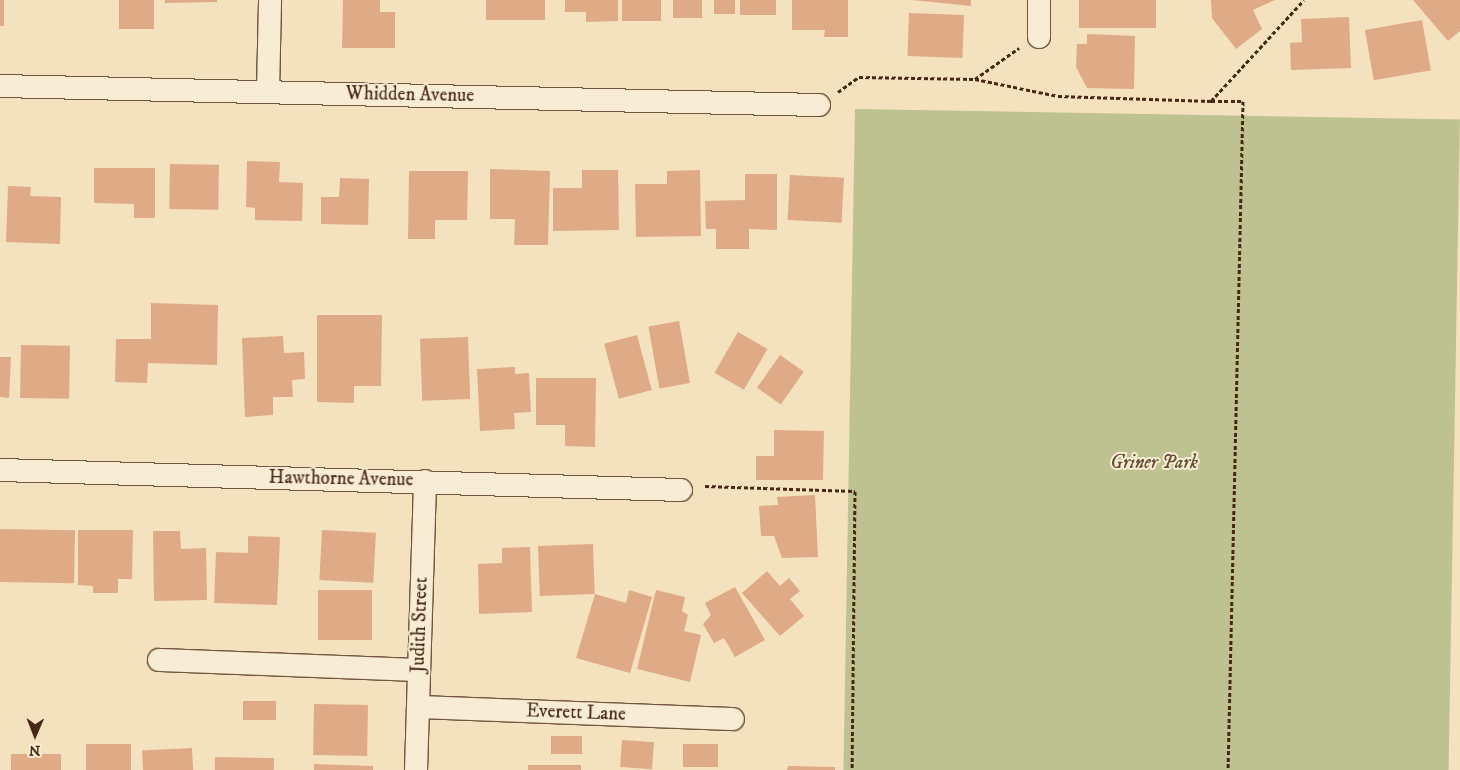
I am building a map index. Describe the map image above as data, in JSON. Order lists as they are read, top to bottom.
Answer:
{
  "streets": {
    "street": [
      "Whidden Avenue",
      "Hawthorne Avenue",
      "Judith Street",
      "Everett Lane"
    ]
  },
  "crossings": [
    ["Hawthorne Avenue", "Judith Street"],
    ["Judith Street", "Everett Lane"]
  ],
  "parks": ["Griner Park"],
  "north": "bottom"
}
